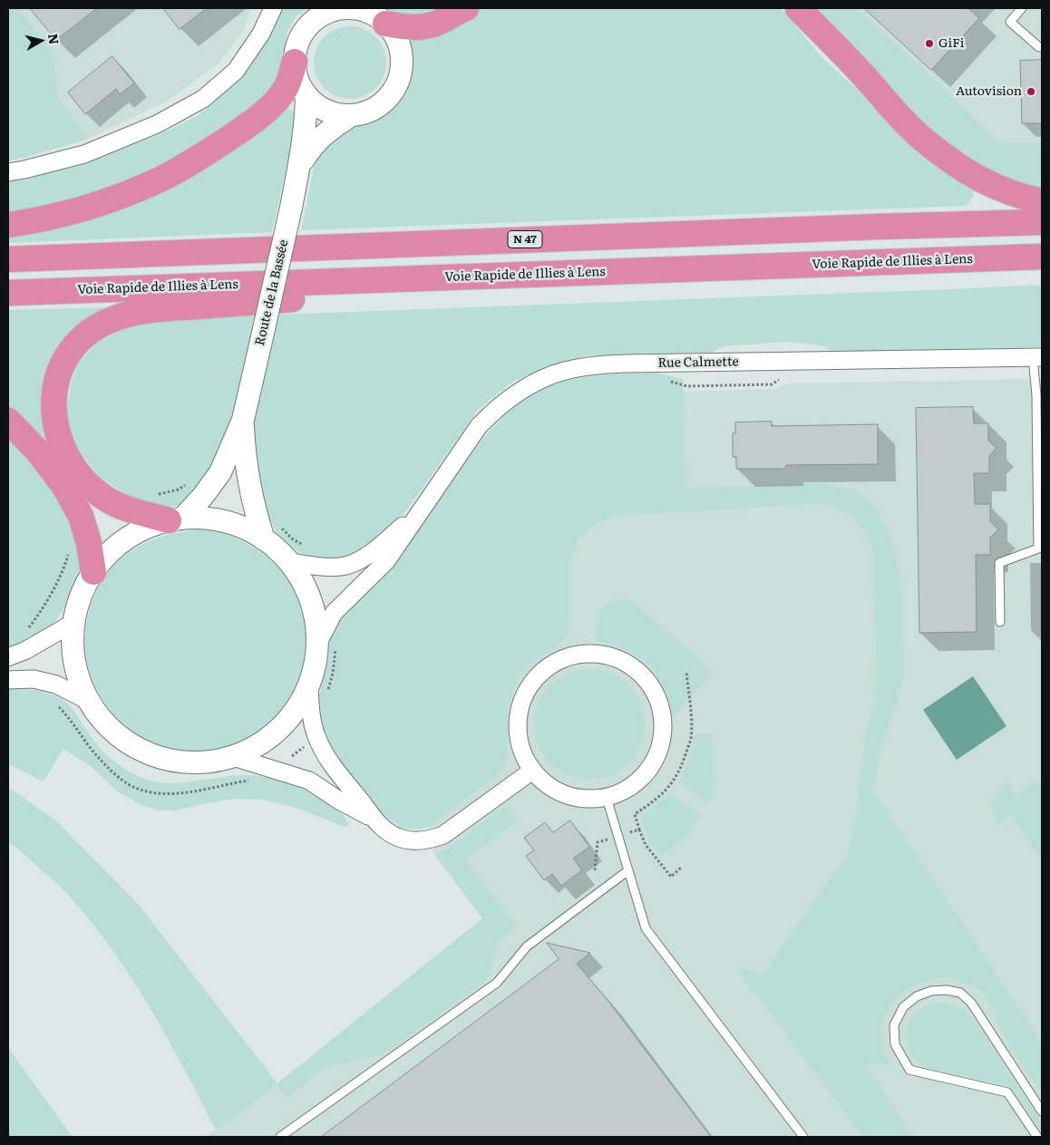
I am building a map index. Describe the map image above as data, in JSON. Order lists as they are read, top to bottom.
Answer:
{
  "streets": {
    "highway": ["N 47", "Voie Rapide de Illies à Lens"],
    "street": ["Route de la Bassée", "Rue Calmette"]
  },
  "places": ["GiFi", "Autovision"],
  "north": "right"
}
